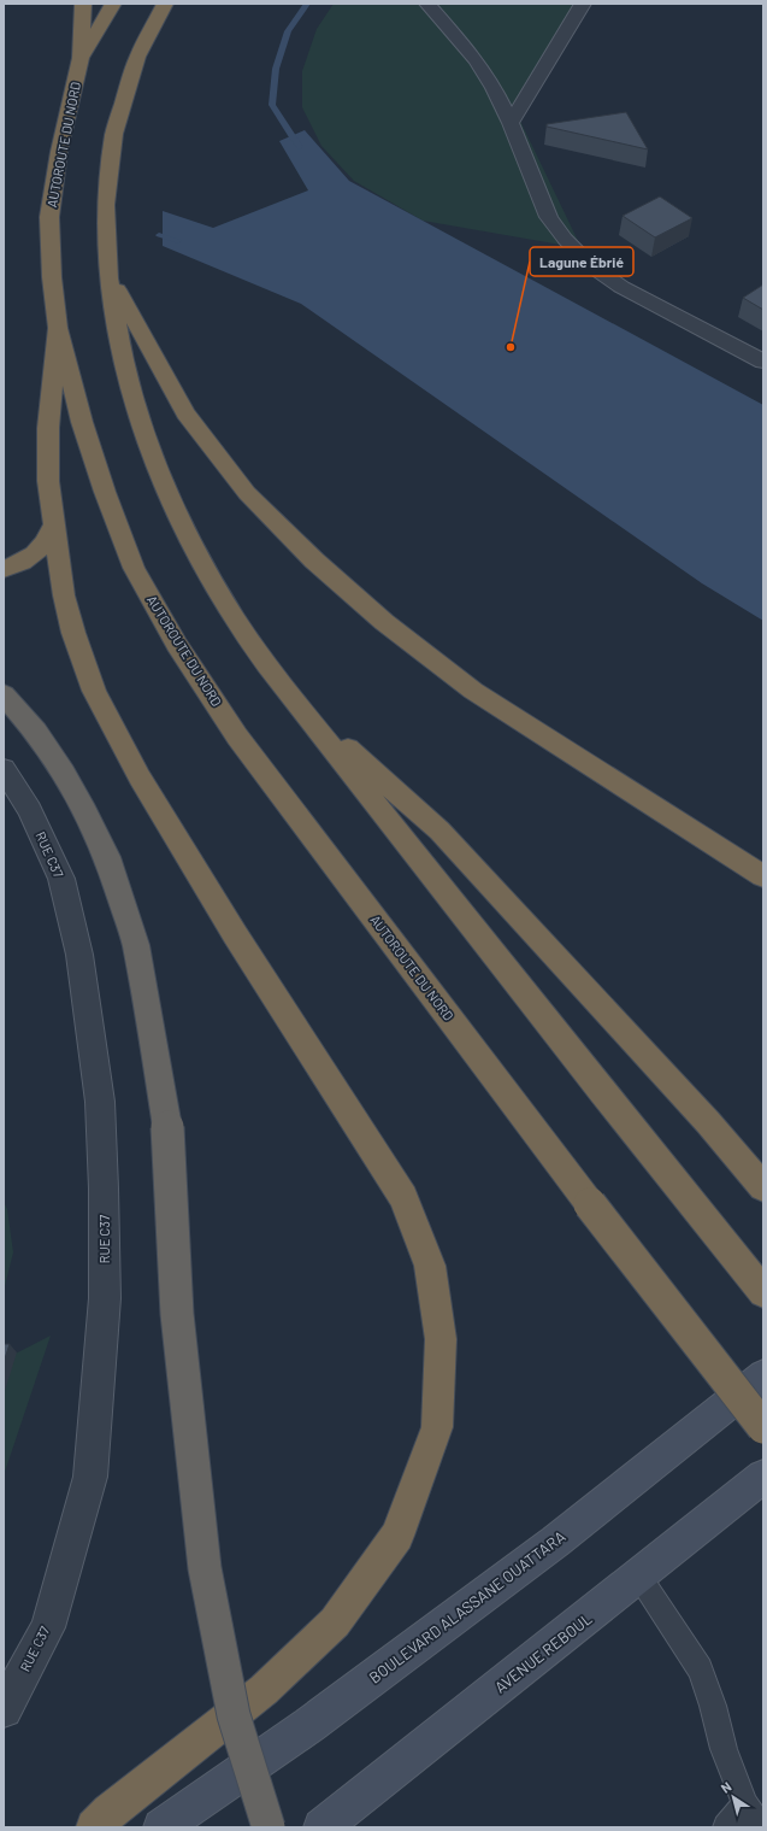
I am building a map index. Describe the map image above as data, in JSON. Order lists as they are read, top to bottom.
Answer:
{
  "streets": {
    "highway": ["AUTOROUTE DU NORD"],
    "main road": ["BOULEVARD ALASSANE OUATTARA", "AVENUE REBOUL"],
    "street": ["RUE C37"]
  },
  "places": ["Lagune Ébrié"],
  "north": "top left"
}
